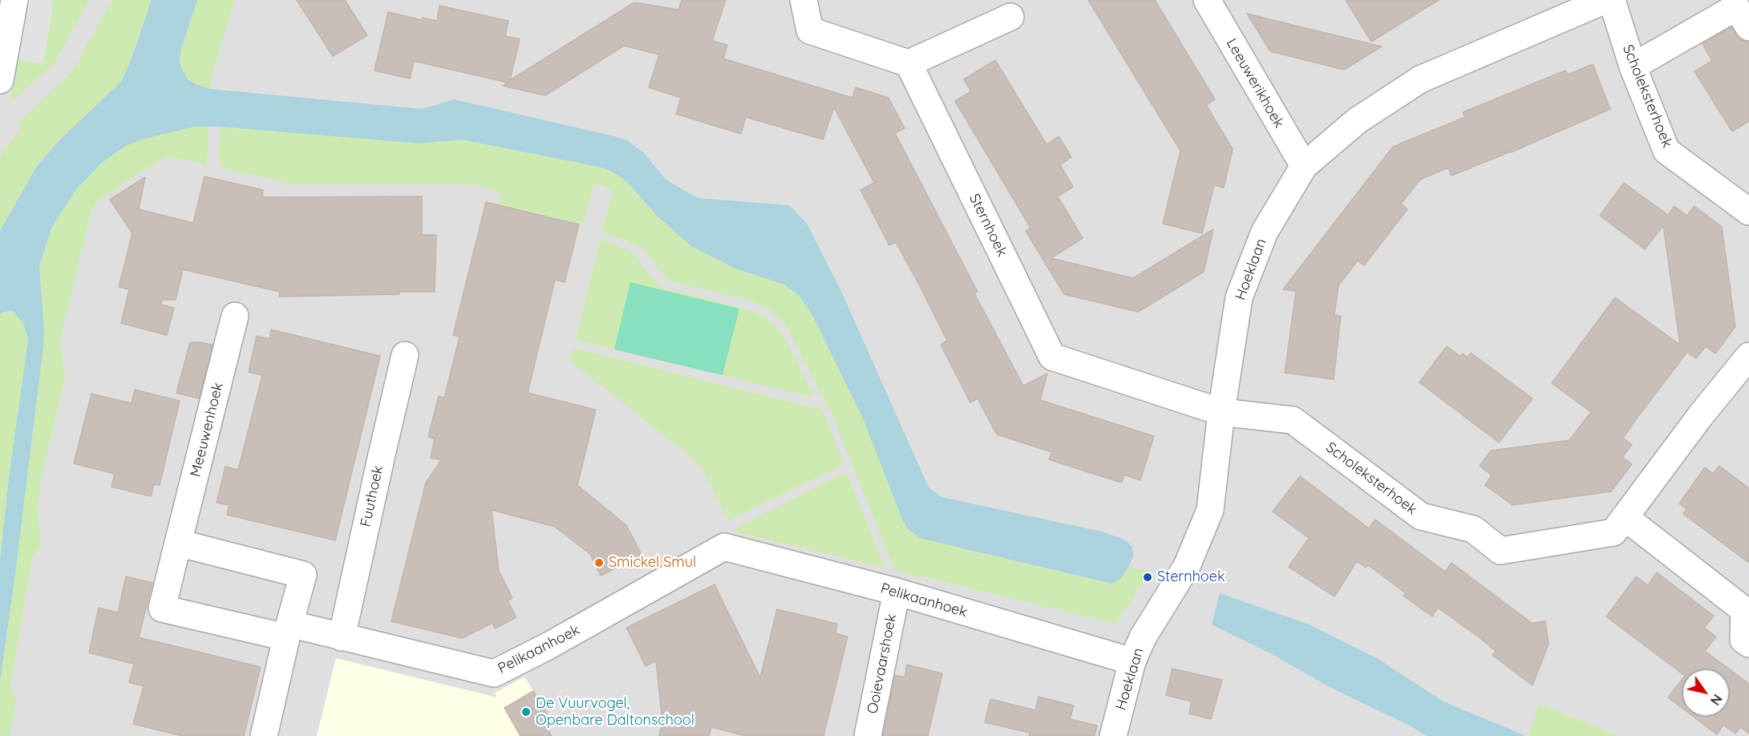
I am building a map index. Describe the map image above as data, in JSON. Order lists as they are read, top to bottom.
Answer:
{
  "streets": {
    "street": [
      "Leeuwerikhoek",
      "Scholeksterhoek",
      "Sternhoek",
      "Hoeklaan",
      "Meeuwenhoek",
      "Fuuthoek",
      "Pelikaanhoek",
      "Ooievaarshoek"
    ]
  },
  "crossings": [
    ["Leeuwerikhoek", "Hoeklaan"],
    ["Scholeksterhoek", "Sternhoek"],
    ["Scholeksterhoek", "Hoeklaan"],
    ["Sternhoek", "Hoeklaan"],
    ["Hoeklaan", "Pelikaanhoek"],
    ["Meeuwenhoek", "Pelikaanhoek"],
    ["Fuuthoek", "Pelikaanhoek"],
    ["Pelikaanhoek", "Ooievaarshoek"]
  ],
  "places": ["Smickel Smul", "Sternhoek", "De Vuurvogel, Openbare Daltonschool"],
  "north": "bottom right"
}
